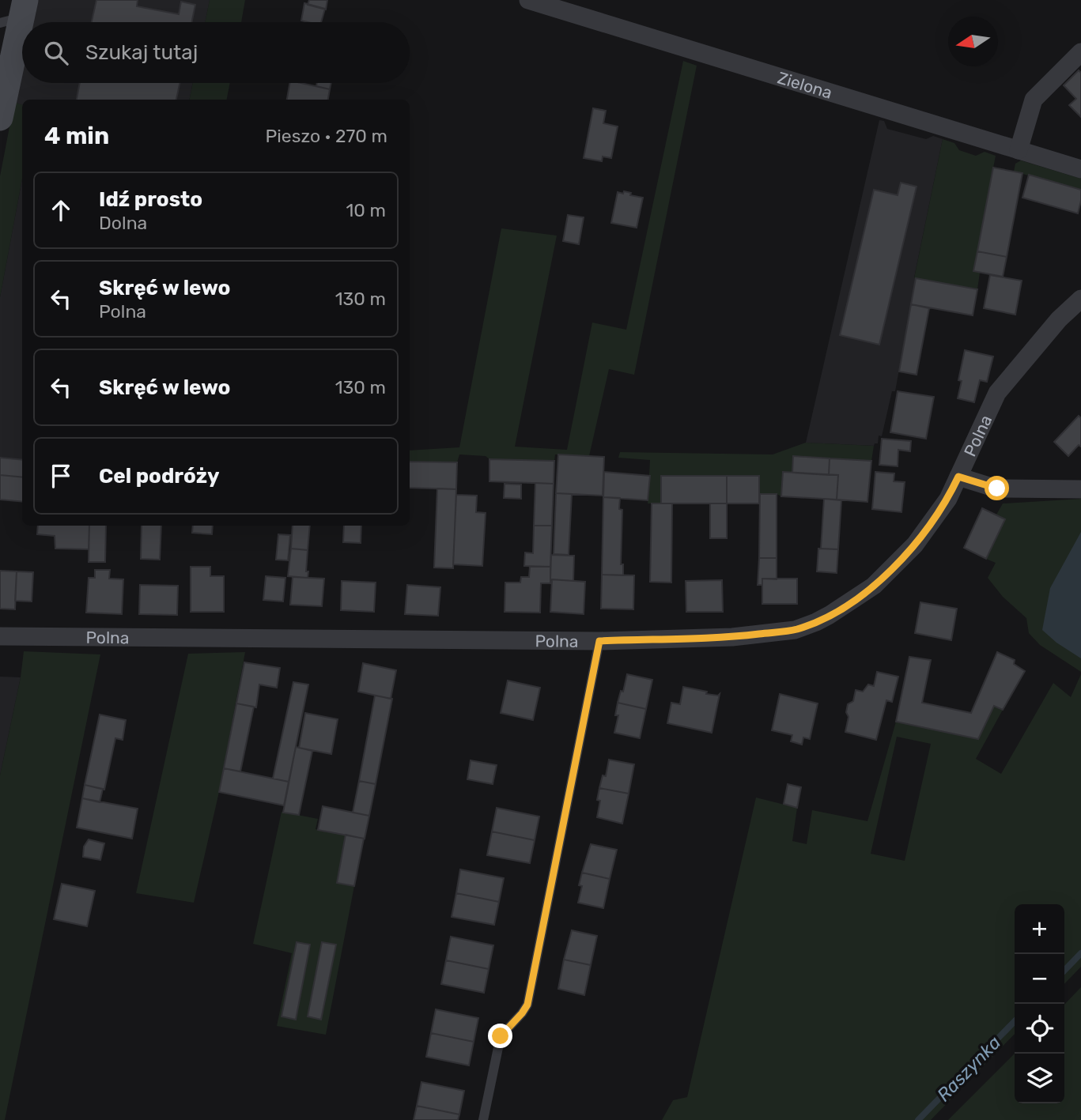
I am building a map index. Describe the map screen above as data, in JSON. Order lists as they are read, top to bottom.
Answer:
{
  "streets": {
    "street": ["Zielona", "Polna"]
  },
  "water": ["Raszynka"],
  "north": "left",
  "page": {
    "search": "Szukaj tutaj",
    "heading": ["4 min", "Pieszo · 270 m"],
    "list": [
      ["Idź prosto", "Dolna", "10 m"],
      ["Skręć w lewo", "Polna", "130 m"],
      ["Skręć w lewo", "130 m"],
      "Cel podróży"
    ],
    "map_buttons": ["+", "−"]
  }
}
